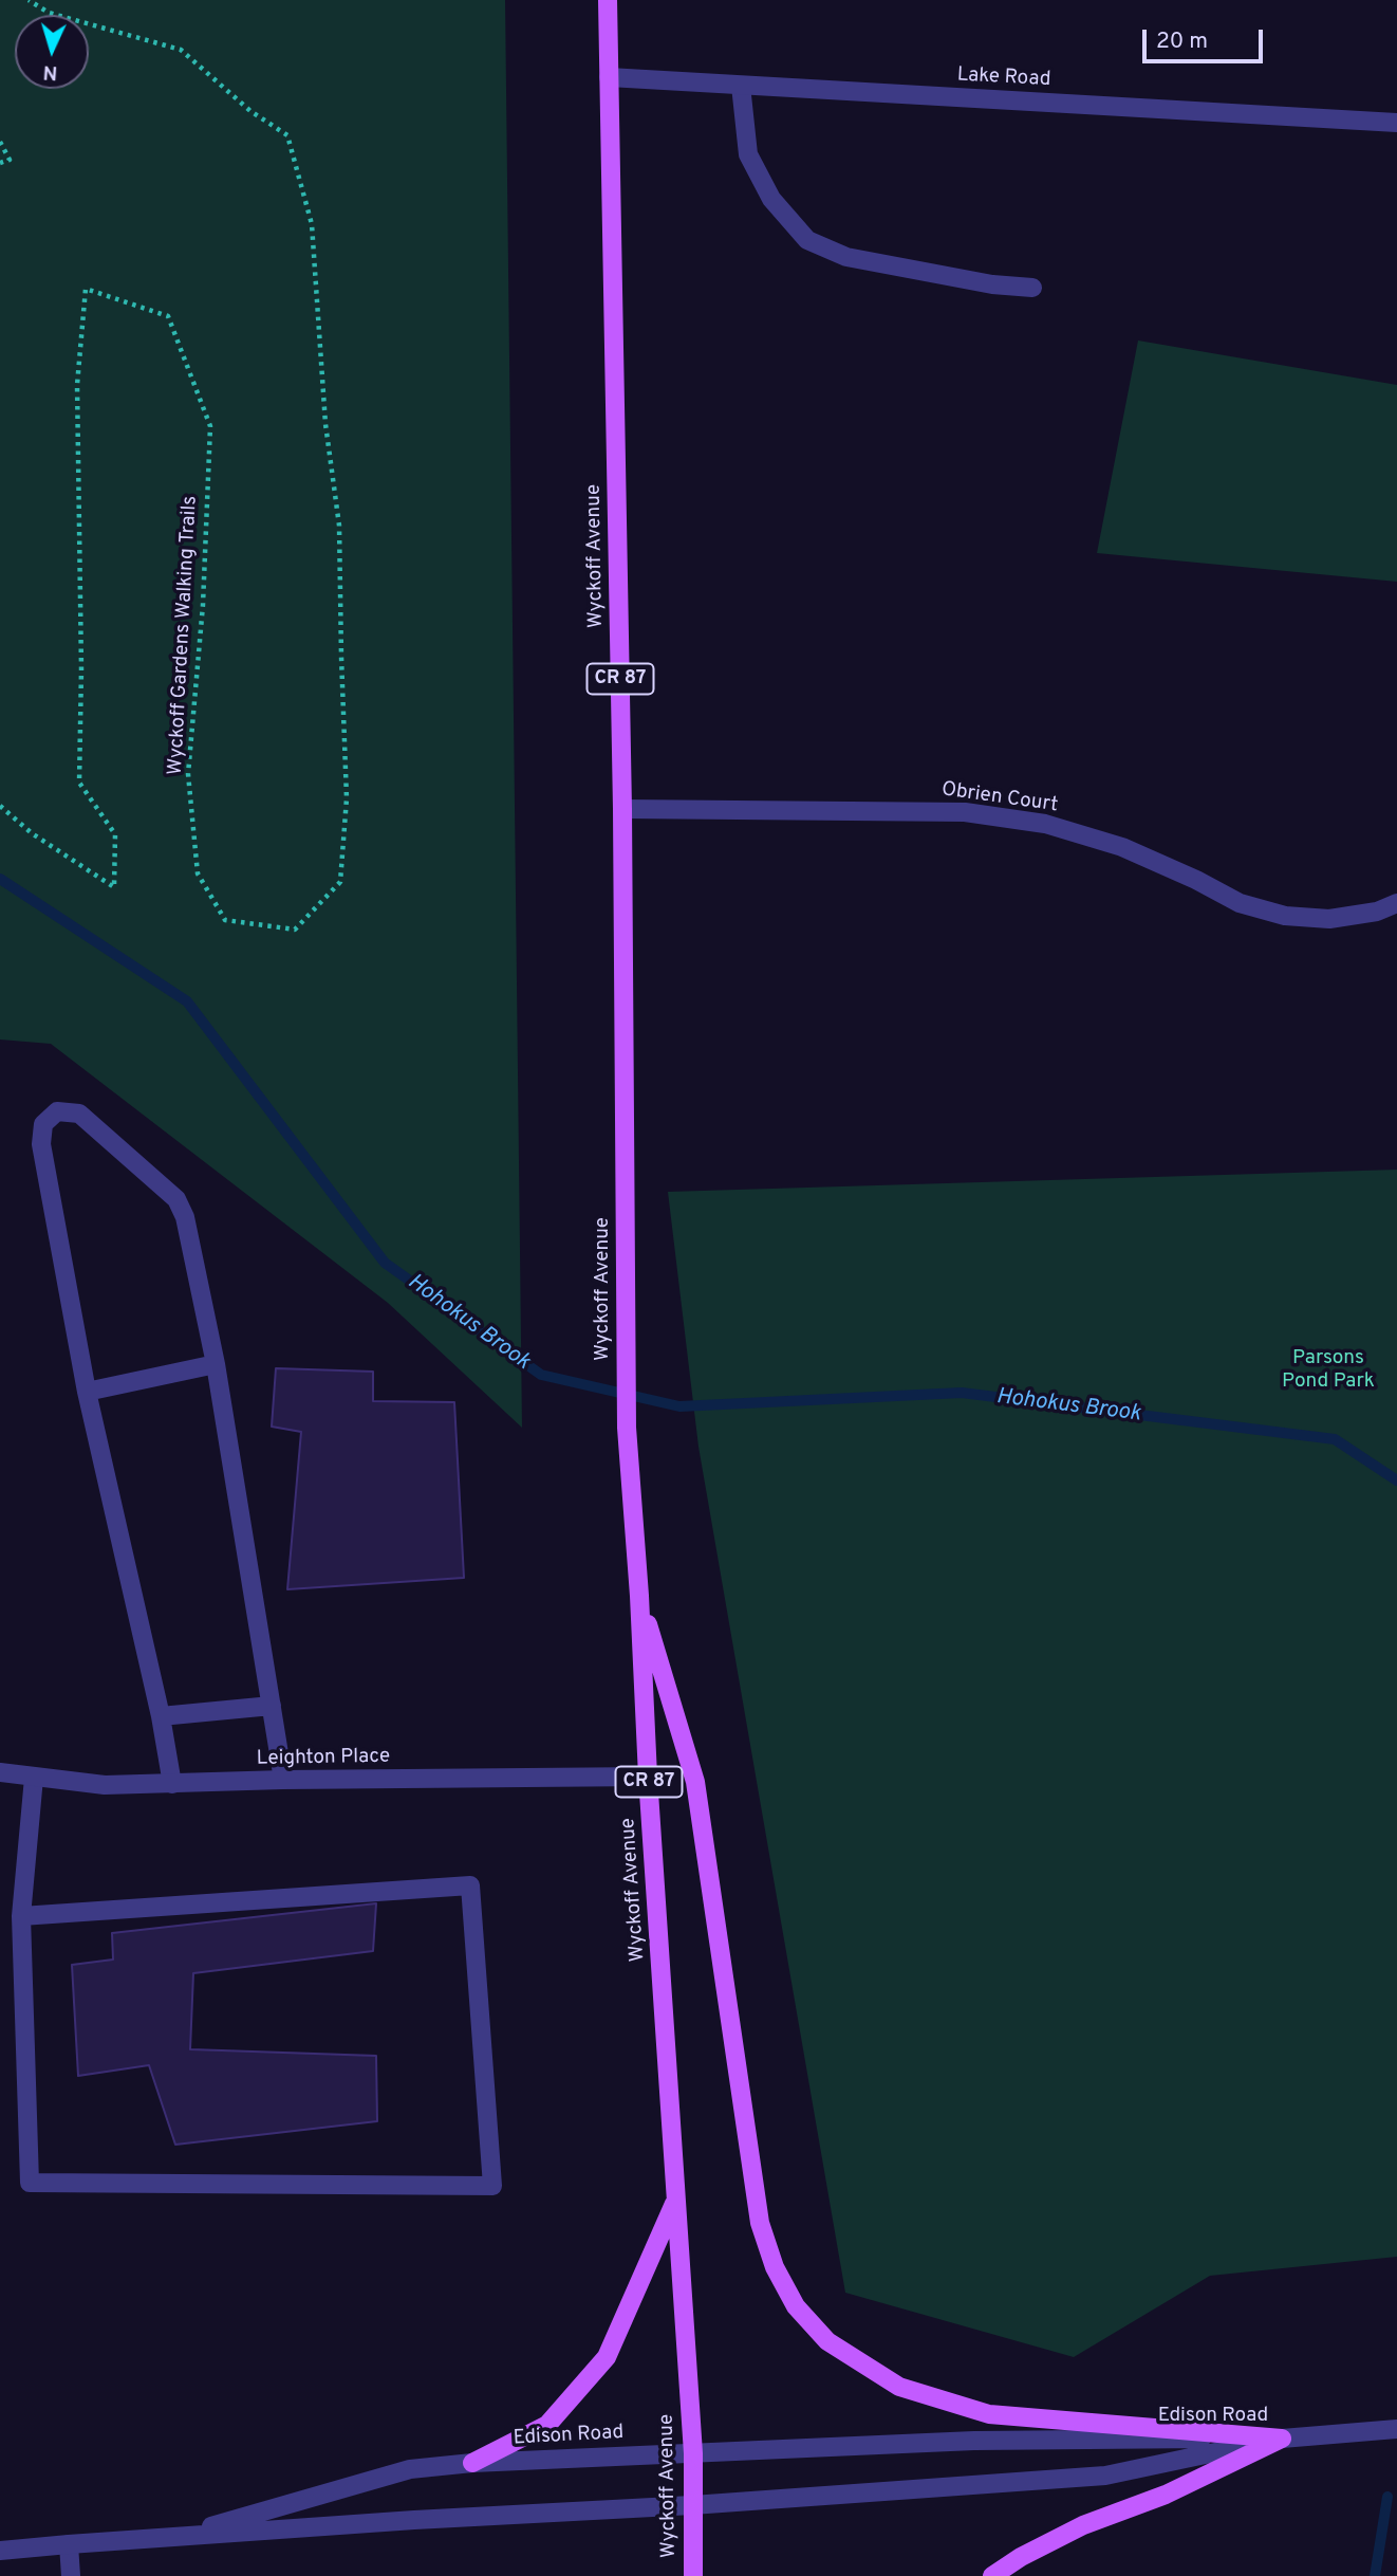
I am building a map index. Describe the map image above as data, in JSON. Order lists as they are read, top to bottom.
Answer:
{
  "streets": {
    "main road": ["Wyckoff Avenue", "CR 87"],
    "street": [
      "Lake Road",
      "Obrien Court",
      "Leighton Place",
      "Edison Road"
    ],
    "path": ["Wyckoff Gardens Walking Trails"]
  },
  "crossings": [
    ["Lake Road", "Wyckoff Avenue"],
    ["Wyckoff Avenue", "Obrien Court"],
    ["Wyckoff Avenue", "Leighton Place"],
    ["Wyckoff Avenue", "Edison Road"]
  ],
  "water": ["Hohokus Brook"],
  "parks": ["Parsons Pond Park"],
  "scale_bar": "20 m",
  "north": "bottom"
}
